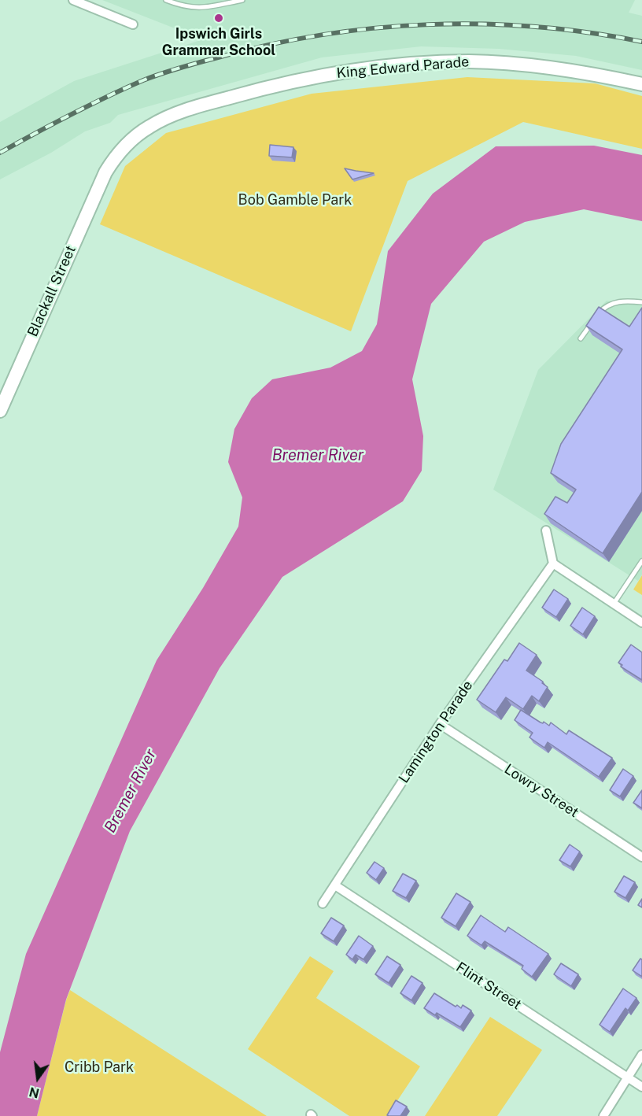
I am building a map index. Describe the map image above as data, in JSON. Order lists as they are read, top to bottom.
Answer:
{
  "streets": {
    "street": [
      "King Edward Parade",
      "Blackall Street",
      "Lamington Parade",
      "Lowry Street",
      "Flint Street"
    ]
  },
  "crossings": [
    ["King Edward Parade", "Blackall Street"],
    ["Lamington Parade", "Lowry Street"],
    ["Lamington Parade", "Flint Street"]
  ],
  "water": ["Bremer River"],
  "parks": ["Bob Gamble Park", "Cribb Park"],
  "places": ["Ipswich Girls Grammar School"],
  "north": "bottom"
}
